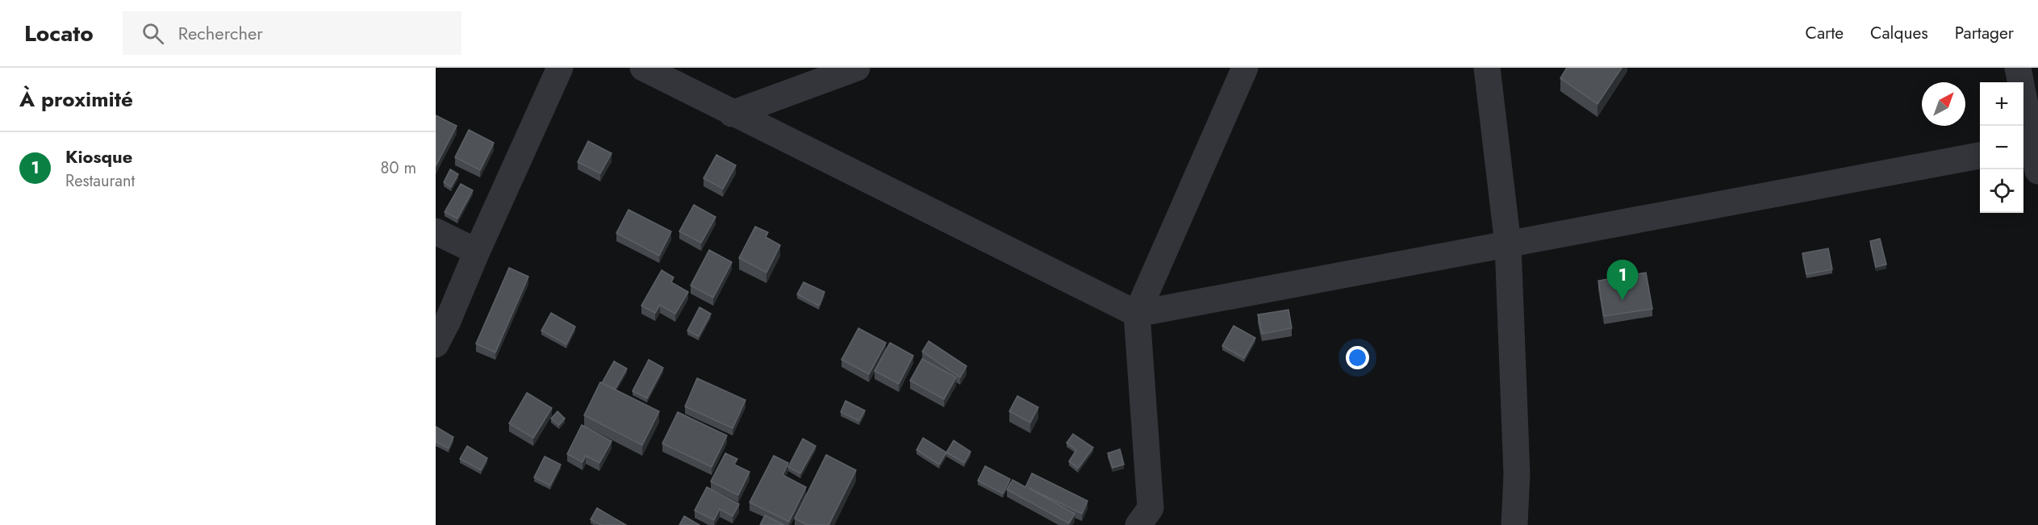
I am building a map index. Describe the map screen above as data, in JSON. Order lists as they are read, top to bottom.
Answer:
{
  "north": "top right",
  "page": {
    "header": "Locato",
    "search": "Rechercher",
    "nav": ["Carte", "Calques", "Partager"],
    "heading": "À proximité",
    "map_buttons": ["+", "−"],
    "list": [
      {
        "mark": "1",
        "name": "Kiosque",
        "note": "Restaurant",
        "value": "80 m"
      }
    ],
    "pins": "1"
  }
}
